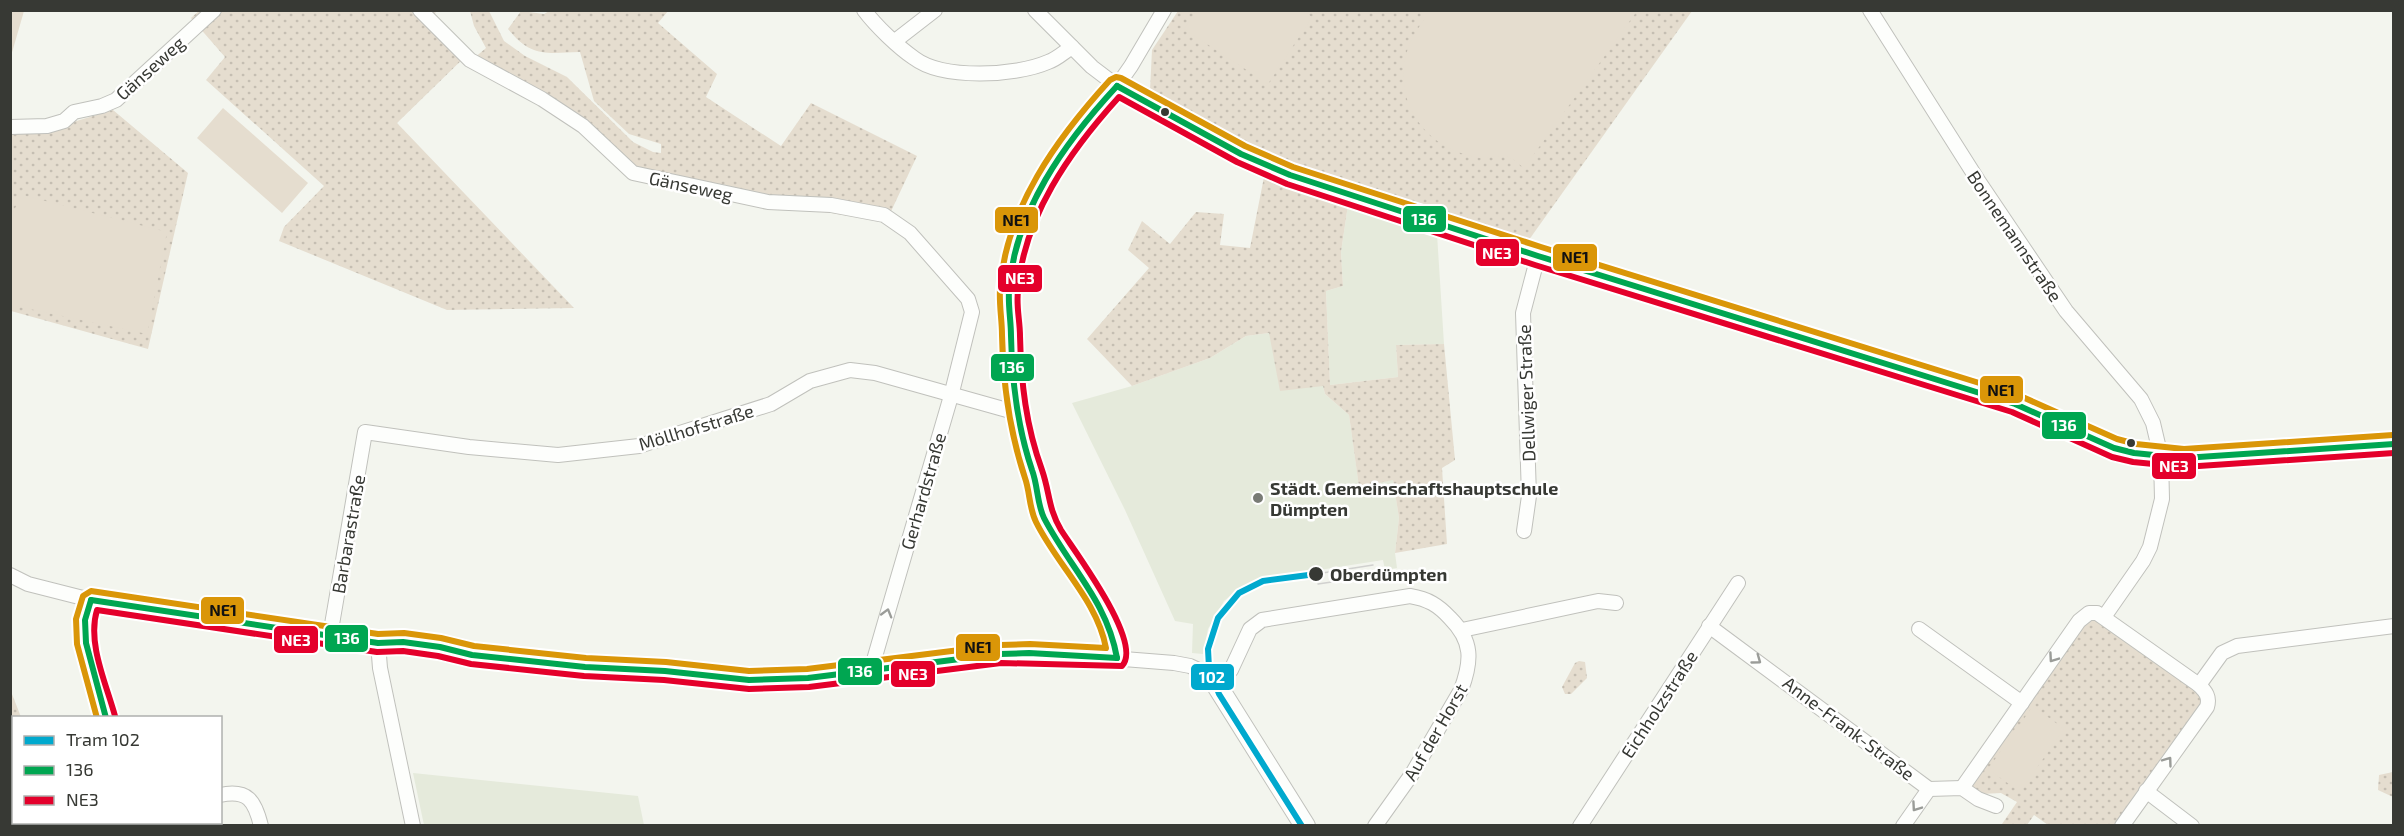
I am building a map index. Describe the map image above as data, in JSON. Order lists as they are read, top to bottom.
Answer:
{
  "streets": {
    "street": [
      "Gänseweg",
      "Bonnemannstraße",
      "Dellwiger Straße",
      "Möllhofstraße",
      "Gerhardstraße",
      "Barbarastraße",
      "Eichholzstraße",
      "Anne-Frank-Straße",
      "Auf der Horst"
    ]
  },
  "crossings": [
    ["Gänseweg", "Gerhardstraße"],
    ["Möllhofstraße", "Gerhardstraße"],
    ["Möllhofstraße", "Barbarastraße"],
    ["Eichholzstraße", "Anne-Frank-Straße"]
  ],
  "one_way": ["Gerhardstraße", "Anne-Frank-Straße"],
  "places": ["Städt. Gemeinschaftshauptschule Dümpten", "Oberdümpten"],
  "lines": [
    "transit line NE1",
    "transit line 136",
    "transit line NE3",
    "tram line 102"
  ],
  "legend": ["Tram 102", "136", "NE3"]
}
